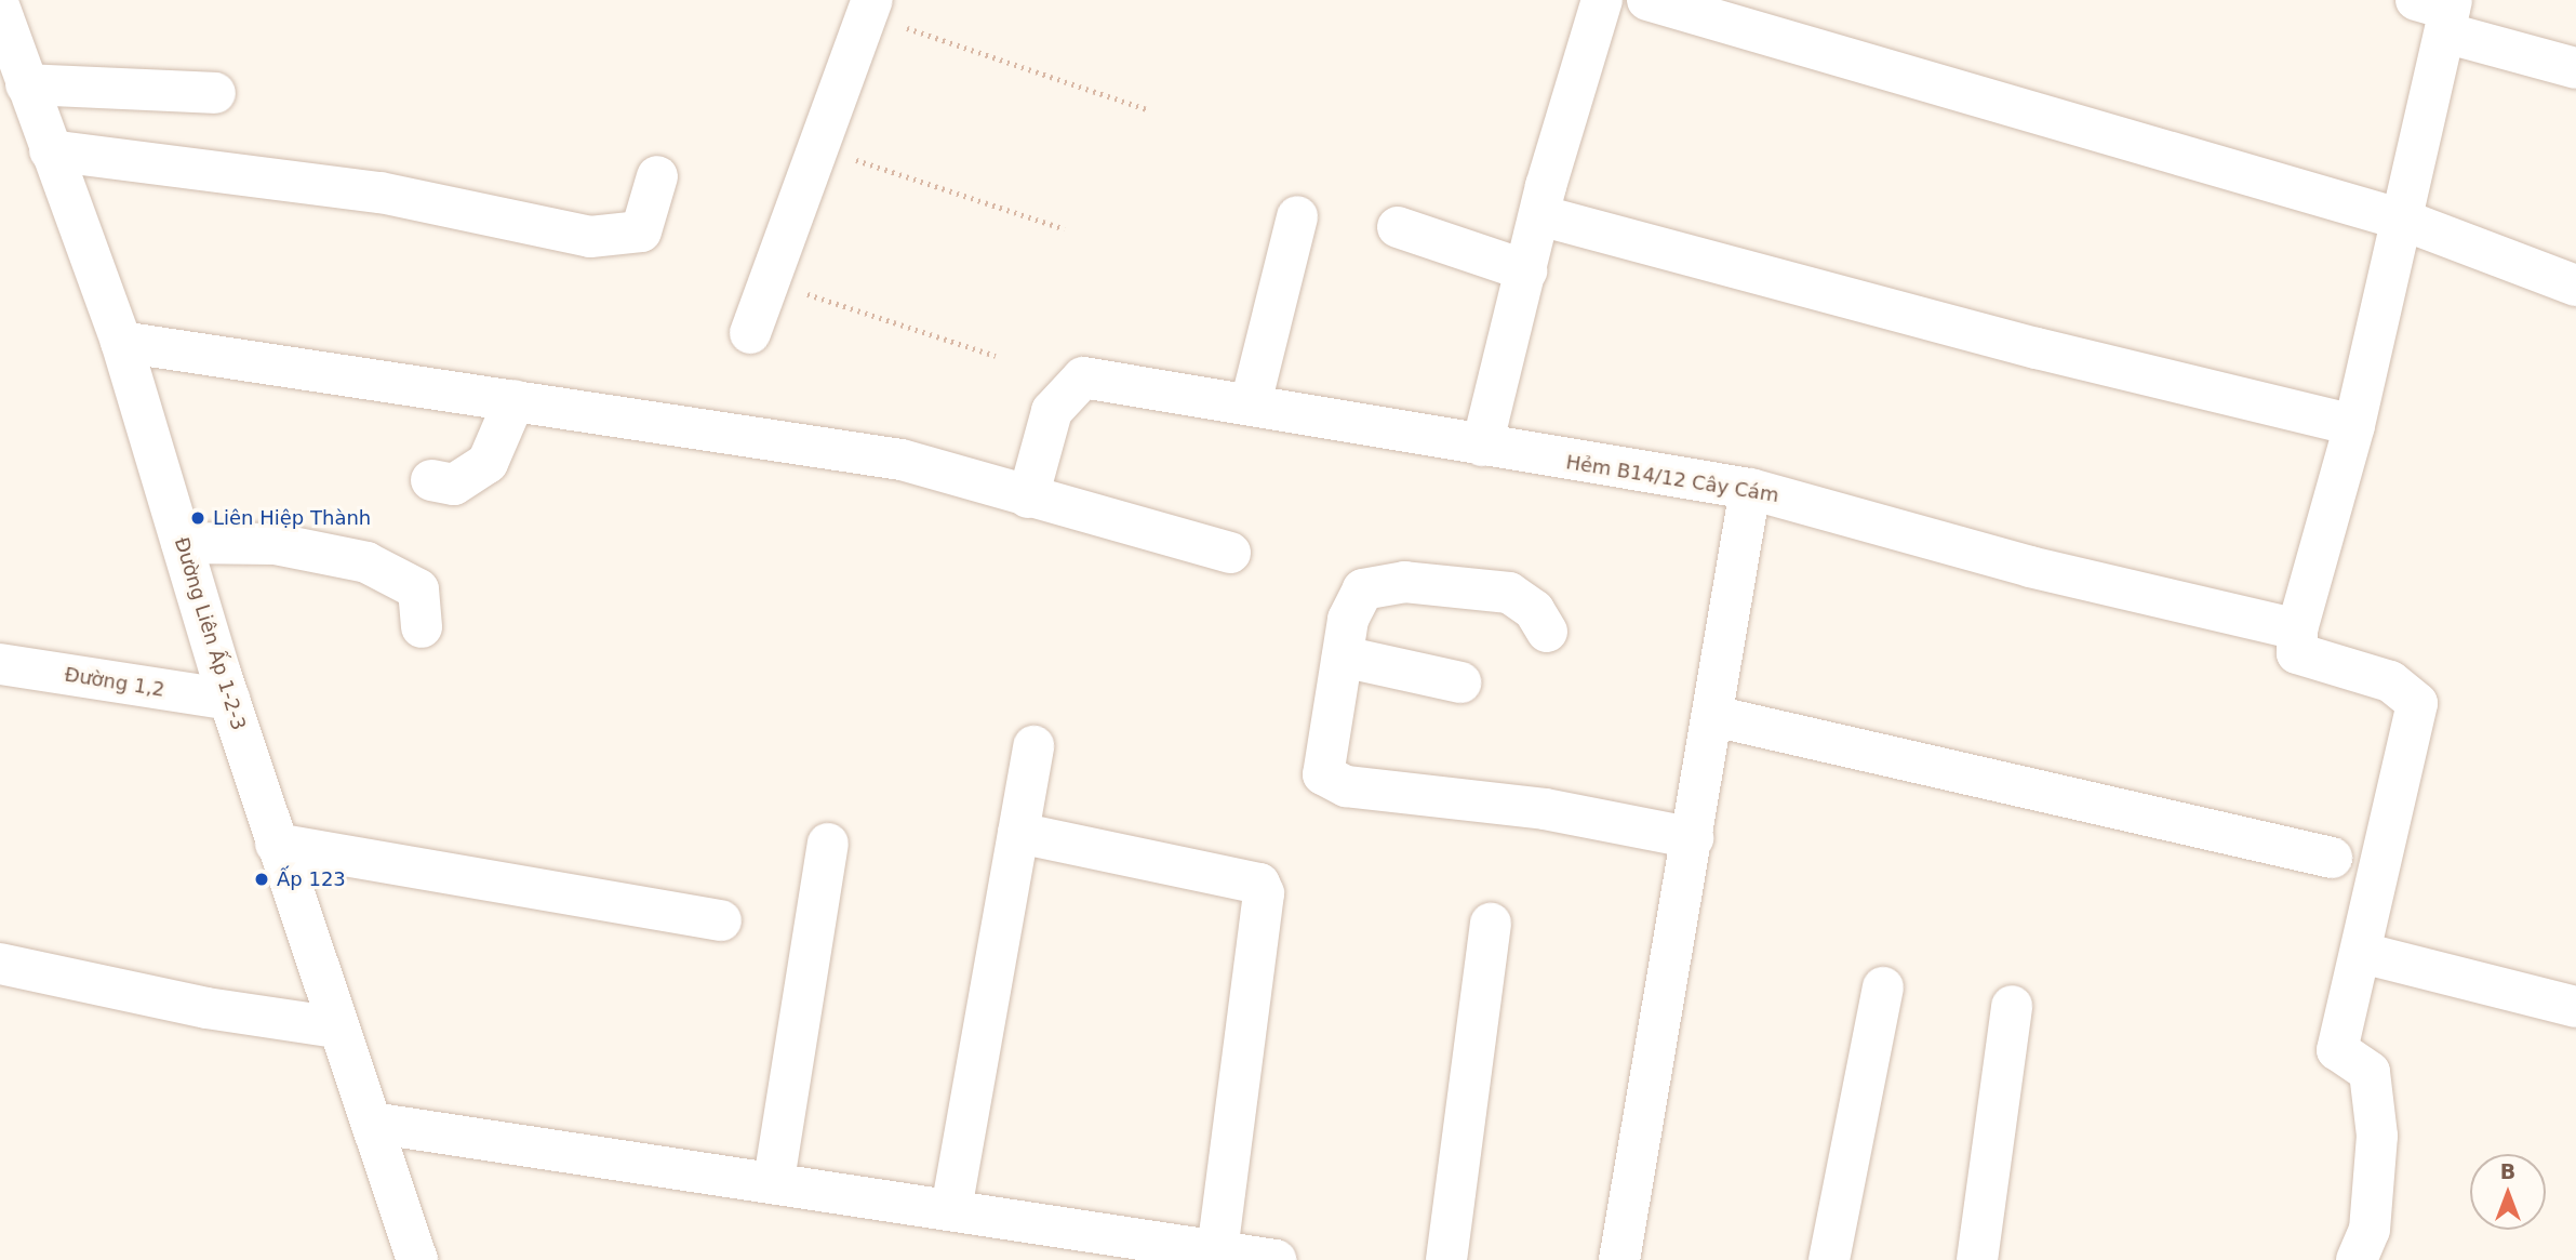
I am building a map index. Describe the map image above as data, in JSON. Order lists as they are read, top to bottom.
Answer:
{
  "streets": {
    "street": ["Hẻm B14/12 Cây Cám", "Đường Liên Ấp 1-2-3", "Đường 1,2"]
  },
  "crossings": [
    ["Đường Liên Ấp 1-2-3", "Đường 1,2"]
  ],
  "places": ["Liên Hiệp Thành", "Ấp 123"],
  "north": "top"
}
